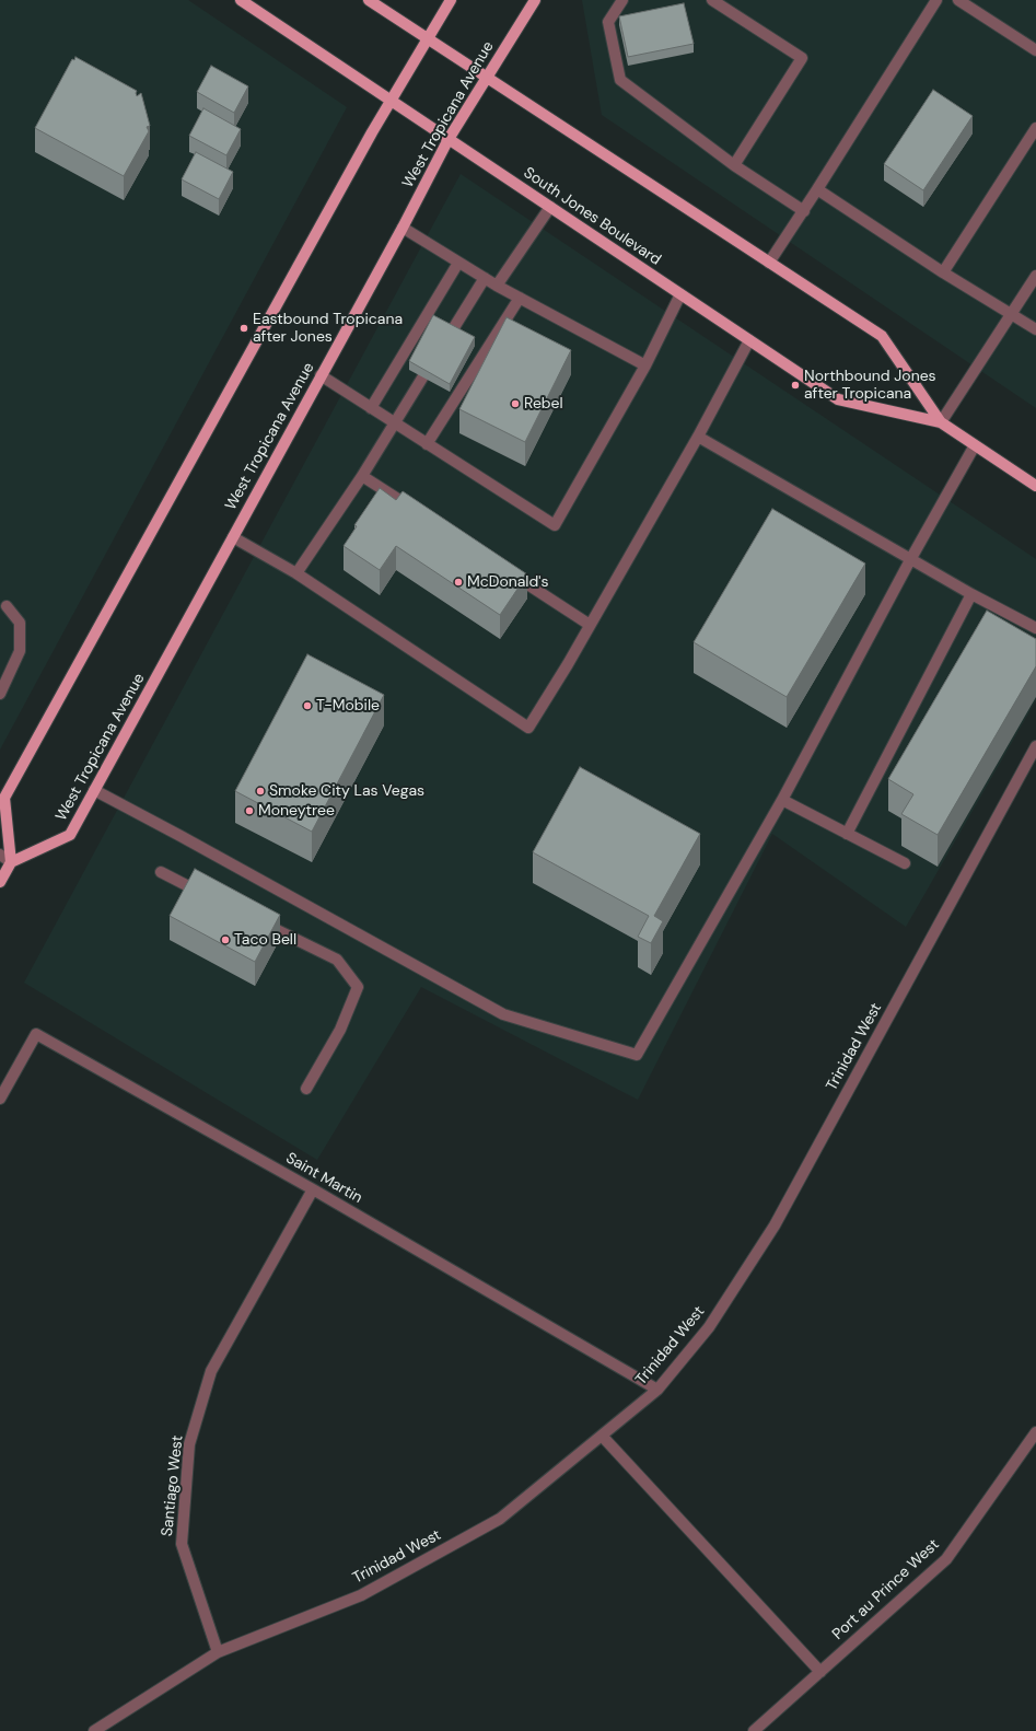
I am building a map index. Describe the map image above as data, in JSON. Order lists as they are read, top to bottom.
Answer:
{
  "streets": {
    "main road": ["West Tropicana Avenue", "South Jones Boulevard"],
    "street": [
      "Trinidad West",
      "Saint Martin",
      "Santiago West",
      "Port au Prince West"
    ]
  },
  "crossings": [
    ["West Tropicana Avenue", "South Jones Boulevard"],
    ["Trinidad West", "Saint Martin"],
    ["Trinidad West", "Santiago West"],
    ["Saint Martin", "Santiago West"]
  ],
  "places": [
    "Eastbound Tropicana after Jones",
    "Northbound Jones after Tropicana",
    "Rebel",
    "McDonald's",
    "T-Mobile",
    "Smoke City Las Vegas",
    "Moneytree",
    "Taco Bell"
  ]
}
